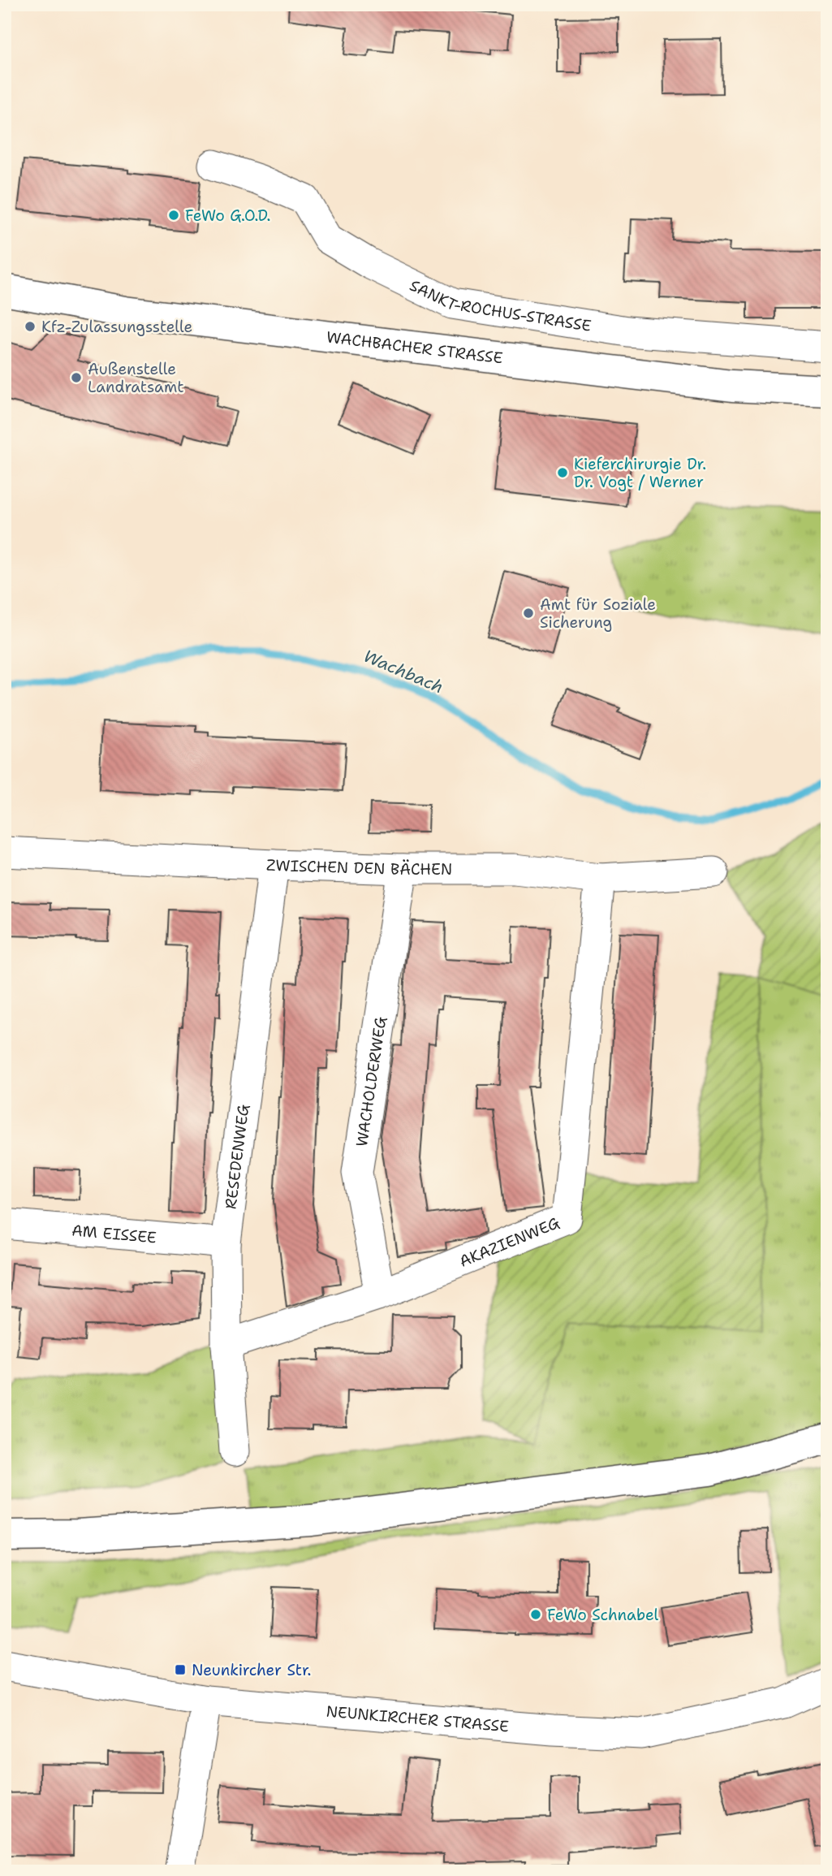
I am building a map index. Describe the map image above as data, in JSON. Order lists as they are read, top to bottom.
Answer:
{
  "streets": {
    "main road": ["WACHBACHER STRASSE"],
    "street": [
      "SANKT-ROCHUS-STRASSE",
      "ZWISCHEN DEN BÄCHEN",
      "WACHOLDERWEG",
      "RESEDENWEG",
      "AM EISSEE",
      "AKAZIENWEG",
      "NEUNKIRCHER STRASSE"
    ]
  },
  "crossings": [
    ["ZWISCHEN DEN BÄCHEN", "WACHOLDERWEG"],
    ["ZWISCHEN DEN BÄCHEN", "RESEDENWEG"],
    ["ZWISCHEN DEN BÄCHEN", "AKAZIENWEG"],
    ["WACHOLDERWEG", "AKAZIENWEG"],
    ["RESEDENWEG", "AM EISSEE"],
    ["RESEDENWEG", "AKAZIENWEG"]
  ],
  "water": ["Wachbach"],
  "places": {
    "other": [
      "FeWo G.O.D.",
      "Kfz-Zulassungsstelle",
      "Außenstelle Landratsamt",
      "Kieferchirurgie Dr. Dr. Vogt / Werner",
      "Amt für Soziale Sicherung",
      "FeWo Schnabel"
    ],
    "transit": ["Neunkircher Str."]
  }
}
